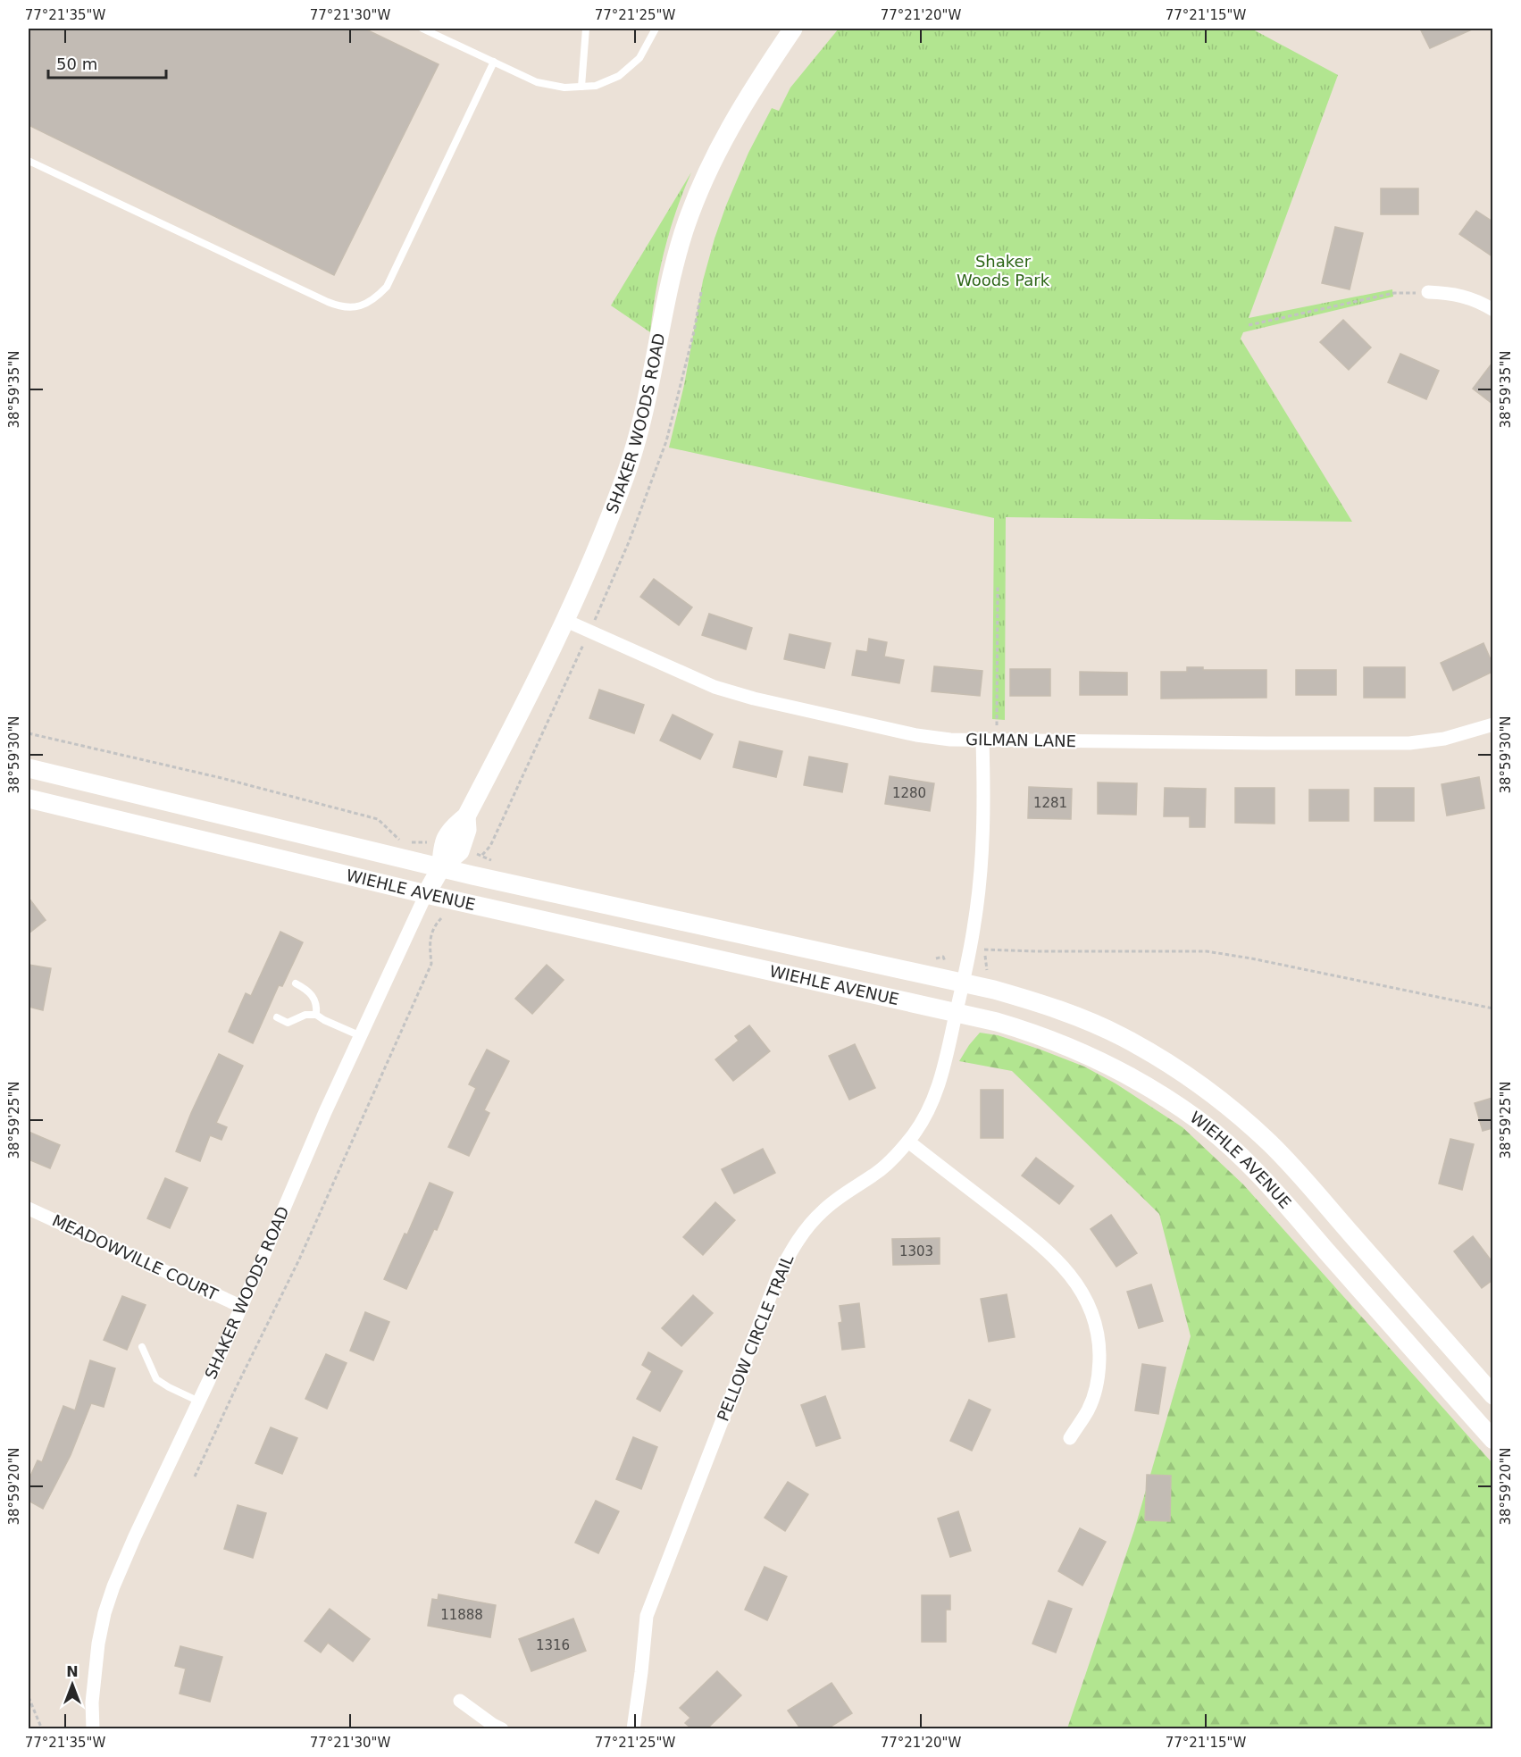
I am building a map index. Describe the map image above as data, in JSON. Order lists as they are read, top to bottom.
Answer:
{
  "streets": {
    "main road": ["SHAKER WOODS ROAD", "WIEHLE AVENUE"],
    "street": ["GILMAN LANE", "MEADOWVILLE COURT", "PELLOW CIRCLE TRAIL"]
  },
  "crossings": [
    ["SHAKER WOODS ROAD", "GILMAN LANE"],
    ["SHAKER WOODS ROAD", "WIEHLE AVENUE"],
    ["SHAKER WOODS ROAD", "MEADOWVILLE COURT"],
    ["GILMAN LANE", "PELLOW CIRCLE TRAIL"],
    ["WIEHLE AVENUE", "PELLOW CIRCLE TRAIL"]
  ],
  "parks": ["Shaker Woods Park"],
  "house_numbers": [
    "1280",
    "1281",
    "1303",
    "11888",
    "1316"
  ],
  "scale_bar": "50 m",
  "north": "top",
  "coordinates": [
    "77°21'35\"W",
    "77°21'30\"W",
    "77°21'25\"W",
    "77°21'20\"W",
    "77°21'15\"W",
    "38°59'35\"N",
    "38°59'30\"N",
    "38°59'25\"N",
    "38°59'20\"N"
  ]
}
